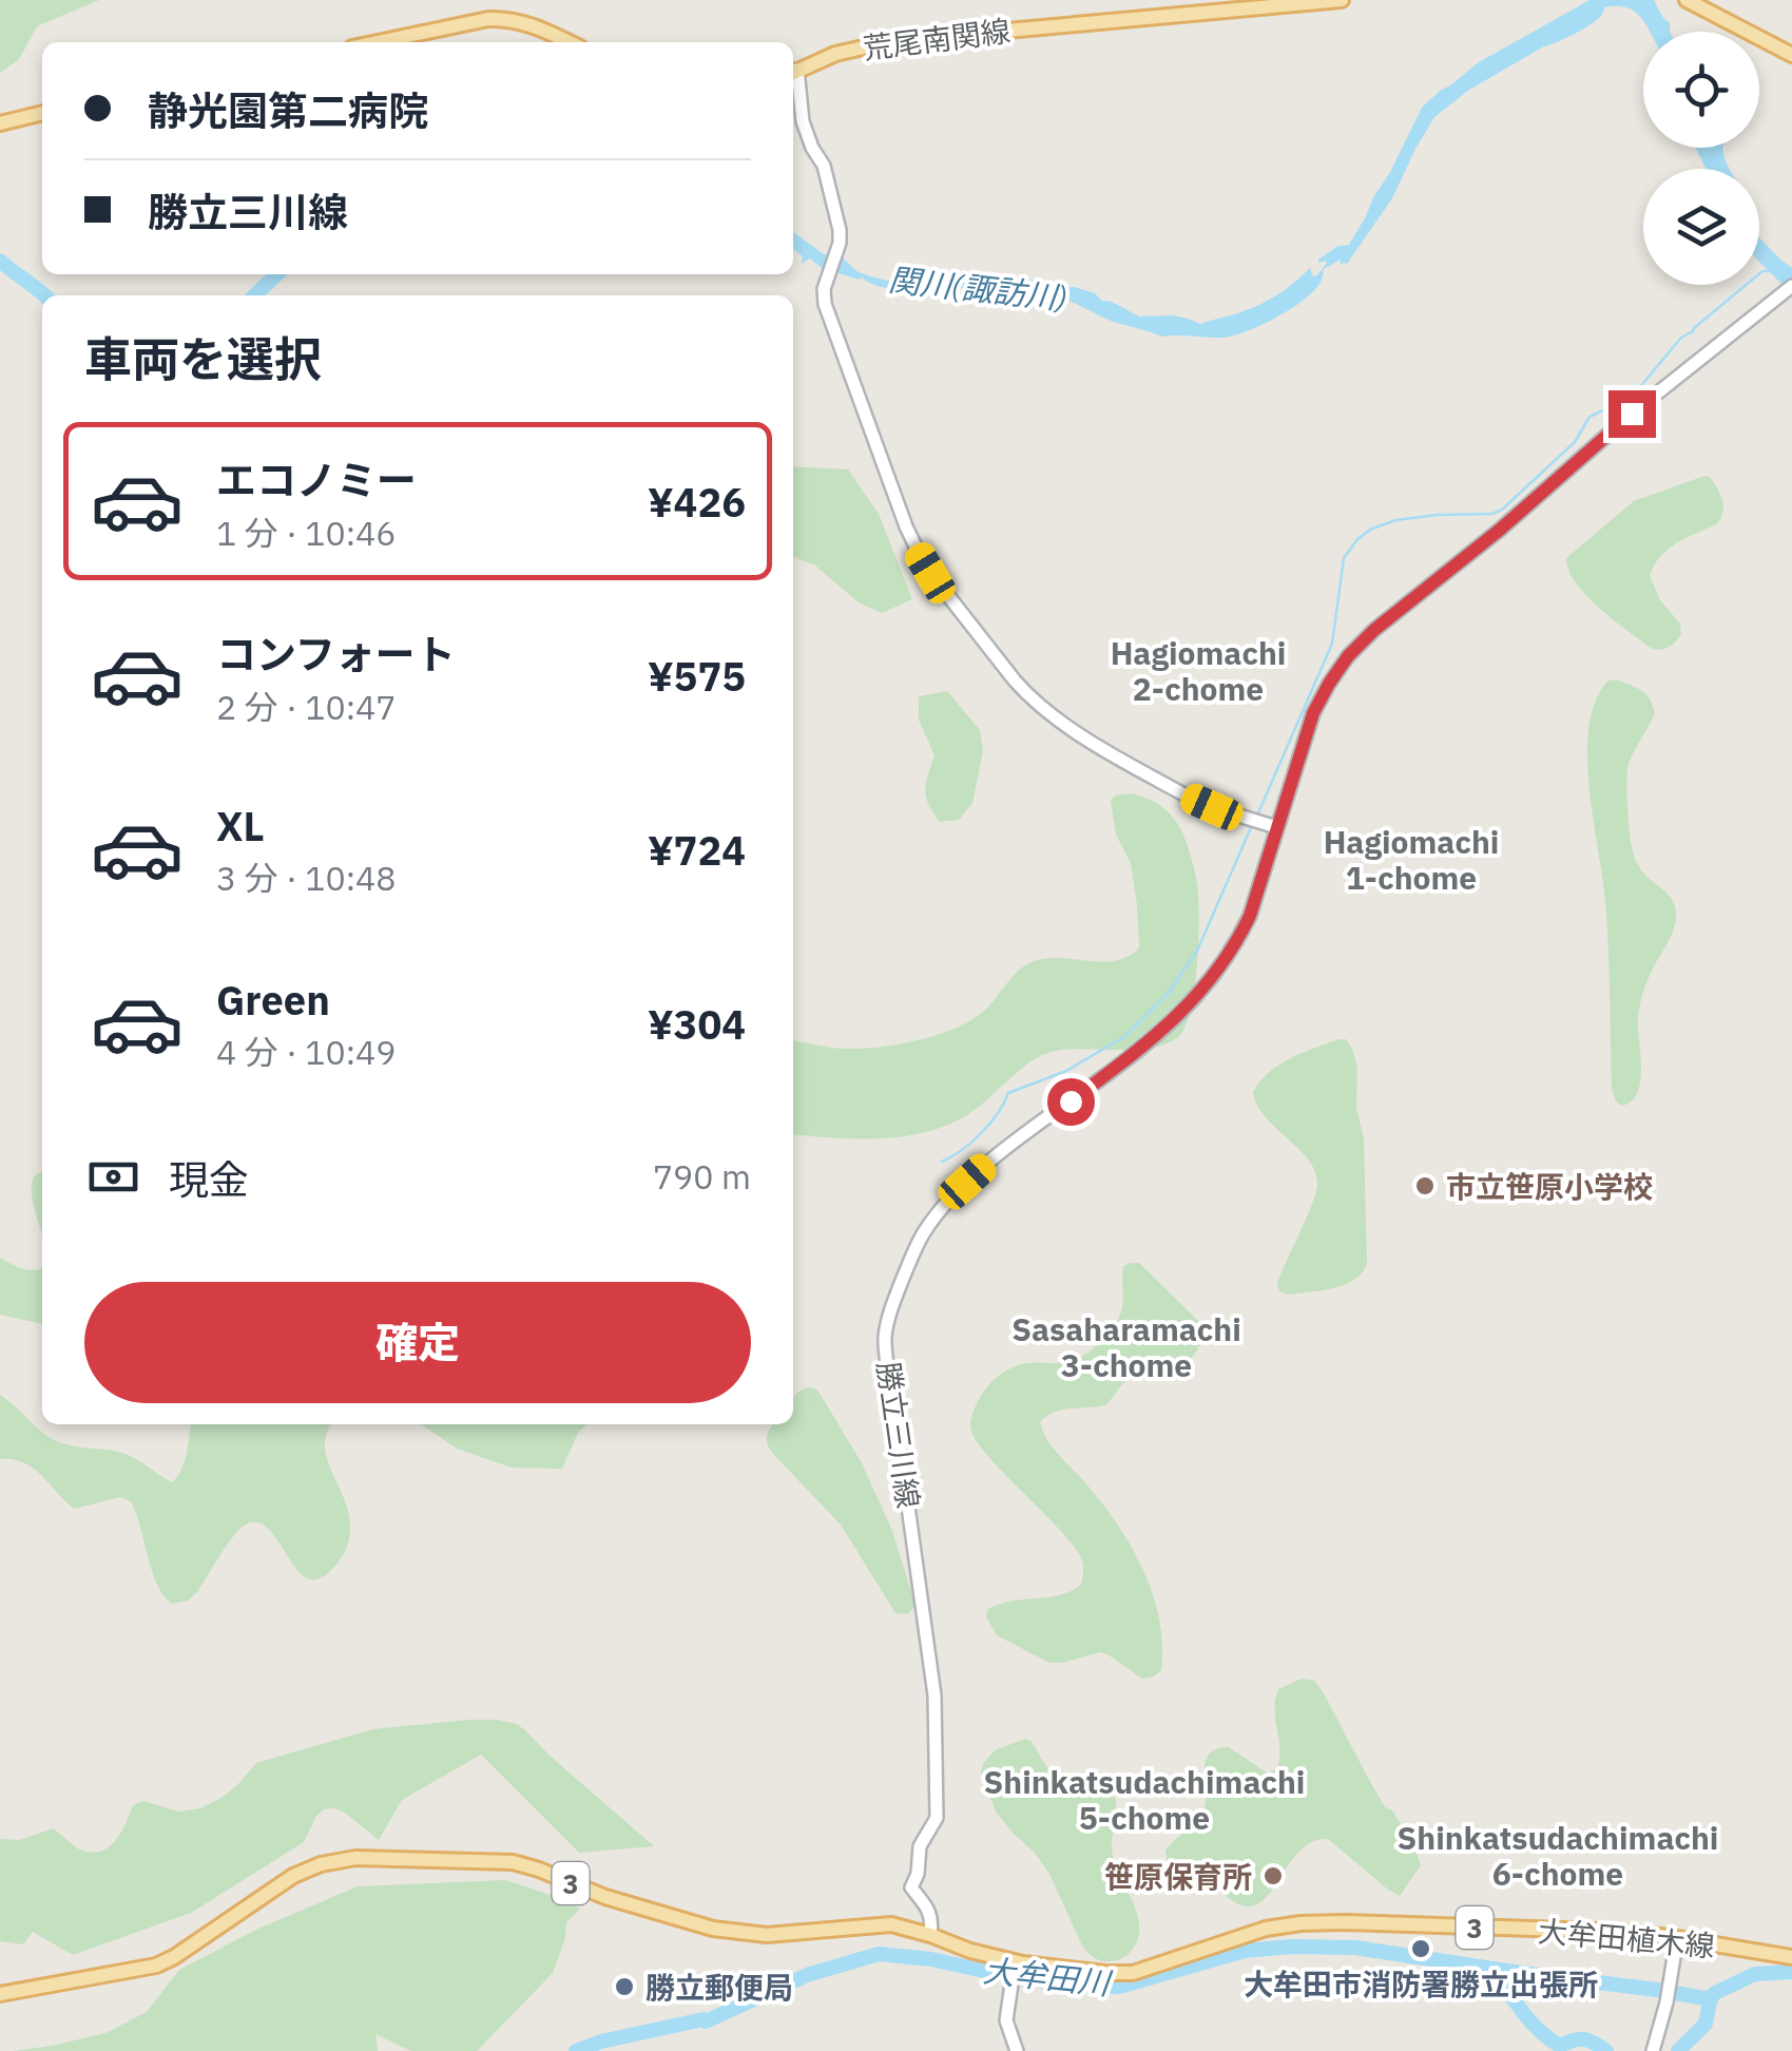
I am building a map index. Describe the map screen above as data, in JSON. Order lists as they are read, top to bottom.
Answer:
{
  "streets": {
    "main road": [
      "荒尾南関線",
      "勝立三川線",
      "3",
      "大牟田植木線"
    ]
  },
  "crossings": [
    ["勝立三川線", "大牟田植木線"]
  ],
  "districts": [
    "Hagiomachi 2-chome",
    "Hagiomachi 1-chome",
    "Sasaharamachi 3-chome",
    "Shinkatsudachimachi 5-chome",
    "Shinkatsudachimachi 6-chome"
  ],
  "water": ["関川(諏訪川)", "大牟田川"],
  "places": [
    "市立笹原小学校",
    "笹原保育所",
    "大牟田市消防署勝立出張所",
    "勝立郵便局"
  ],
  "page": {
    "banner": ["静光園第二病院", "勝立三川線"],
    "heading": "車両を選択",
    "list": [
      {
        "name": "エコノミー",
        "note": "1 分 · 10:46",
        "value": "¥426"
      },
      {
        "name": "コンフォート",
        "note": "2 分 · 10:47",
        "value": "¥575"
      },
      {
        "name": "XL",
        "note": "3 分 · 10:48",
        "value": "¥724"
      },
      {
        "name": "Green",
        "note": "4 分 · 10:49",
        "value": "¥304"
      }
    ],
    "pay": ["現金", "790 m"],
    "buttons": "確定"
  }
}
